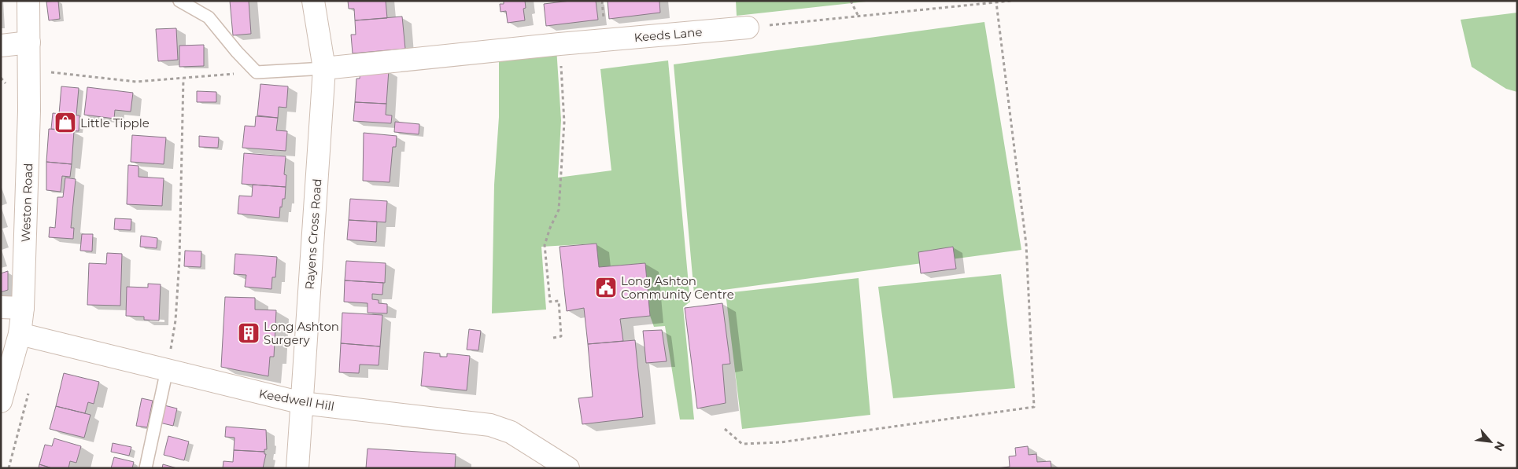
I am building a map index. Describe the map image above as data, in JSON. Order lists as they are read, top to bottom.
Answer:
{
  "streets": {
    "street": [
      "Keeds Lane",
      "Weston Road",
      "Rayens Cross Road",
      "Keedwell Hill"
    ]
  },
  "crossings": [
    ["Keeds Lane", "Rayens Cross Road"],
    ["Weston Road", "Keedwell Hill"],
    ["Rayens Cross Road", "Keedwell Hill"]
  ],
  "places": {
    "shop": ["Little Tipple"],
    "public building": ["Long Ashton Community Centre"],
    "building": ["Long Ashton Surgery"]
  },
  "north": "bottom right"
}
